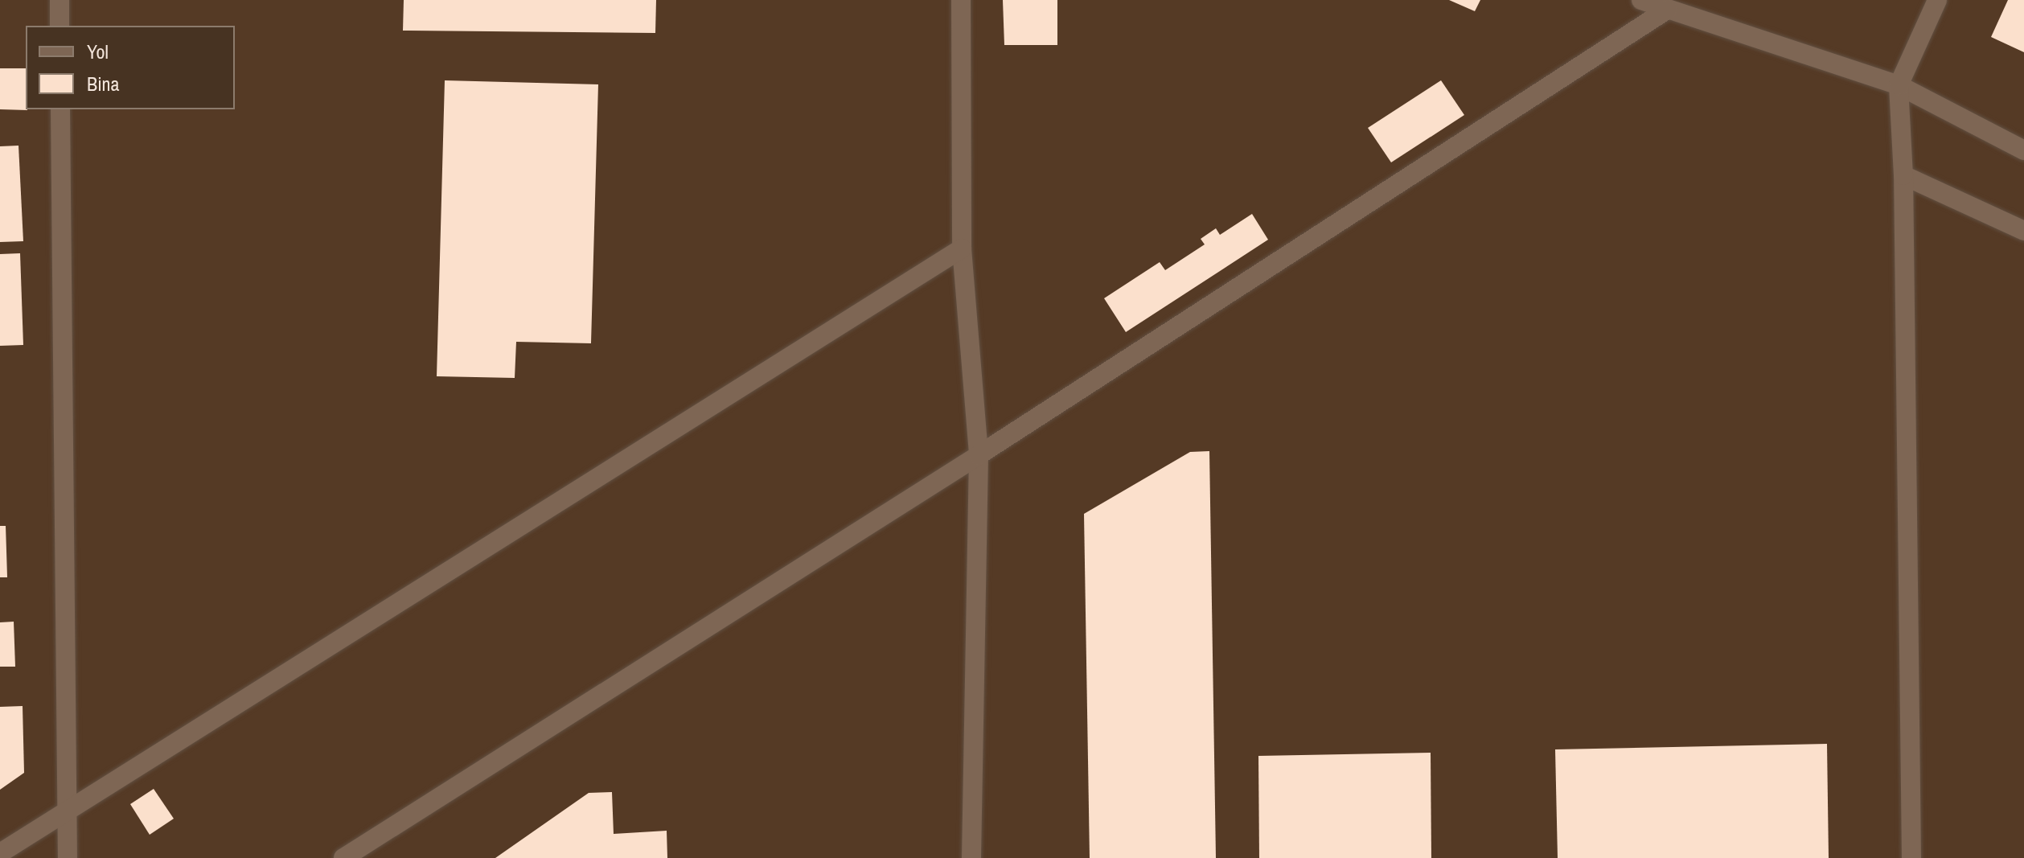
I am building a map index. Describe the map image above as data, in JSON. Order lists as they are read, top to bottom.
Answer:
{
  "legend": ["Yol", "Bina"]
}
